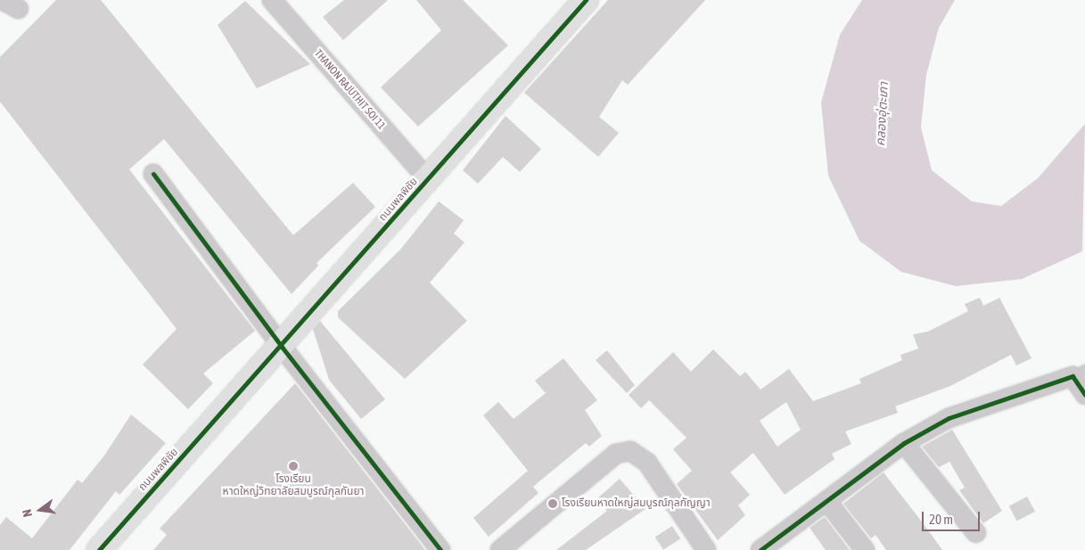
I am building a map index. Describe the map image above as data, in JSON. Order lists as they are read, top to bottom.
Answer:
{
  "streets": {
    "street": ["THANON RAJUTHIT SOI 11", "ถนนพลพิชัย"]
  },
  "crossings": [
    ["THANON RAJUTHIT SOI 11", "ถนนพลพิชัย"]
  ],
  "water": ["คลองอุ่ตะเภา"],
  "places": ["โรงเรียน หาดใหญ่วิทยาลัยสมบูรณ์กุลกันยา", "โรงเรียนหาดใหญ่สมบูรณ์กุลกัญญา"],
  "scale_bar": "20 m",
  "north": "left"
}
